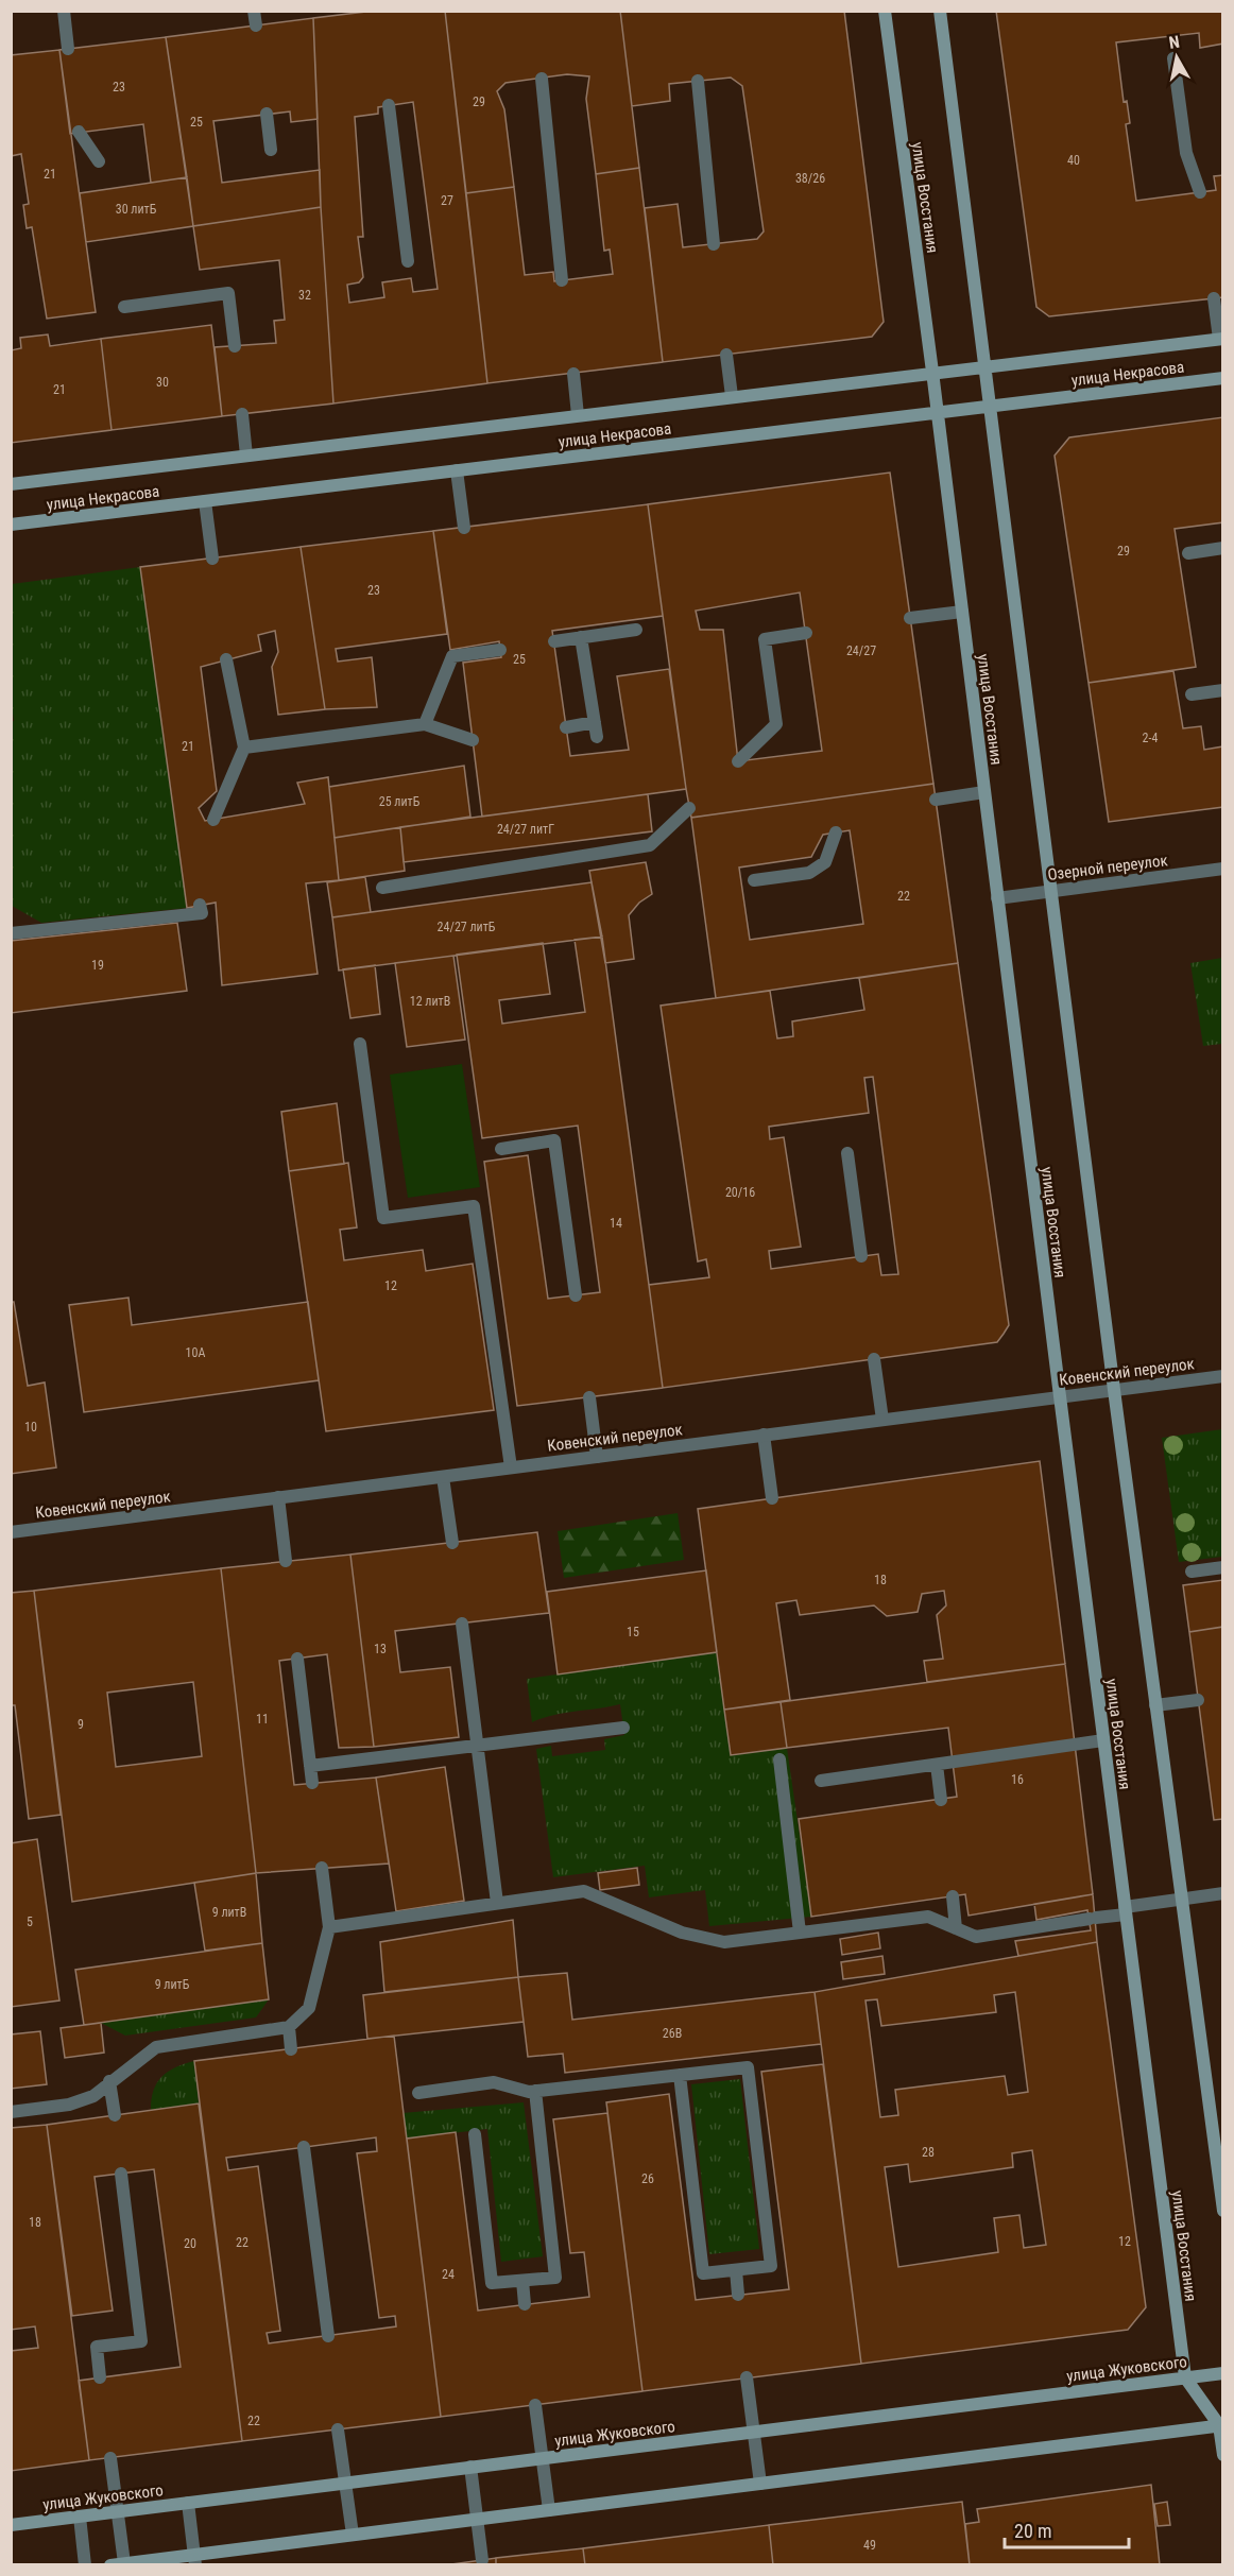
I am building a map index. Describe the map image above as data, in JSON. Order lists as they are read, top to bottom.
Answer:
{
  "streets": {
    "street": [
      "улица Восстания",
      "улица Некрасова",
      "Озерной переулок",
      "Ковенский переулок",
      "улица Жуковского"
    ]
  },
  "crossings": [
    ["улица Восстания", "улица Некрасова"],
    ["улица Восстания", "Озерной переулок"],
    ["улица Восстания", "Ковенский переулок"],
    ["улица Восстания", "улица Жуковского"]
  ],
  "house_numbers": [
    "23",
    "29",
    "25",
    "40",
    "21",
    "38/26",
    "27",
    "30 литБ",
    "32",
    "30",
    "21",
    "29",
    "23",
    "24/27",
    "25",
    "2-4",
    "21",
    "25 литБ",
    "24/27 литГ",
    "22",
    "24/27 литБ",
    "19",
    "12 литВ",
    "20/16",
    "14",
    "12",
    "10А",
    "10",
    "18",
    "15",
    "13",
    "11",
    "9",
    "16",
    "9 литВ",
    "5",
    "9 литБ",
    "26В",
    "28",
    "26",
    "18",
    "12",
    "22",
    "20",
    "24",
    "22",
    "49"
  ],
  "scale_bar": "20 m",
  "north": "top"
}
